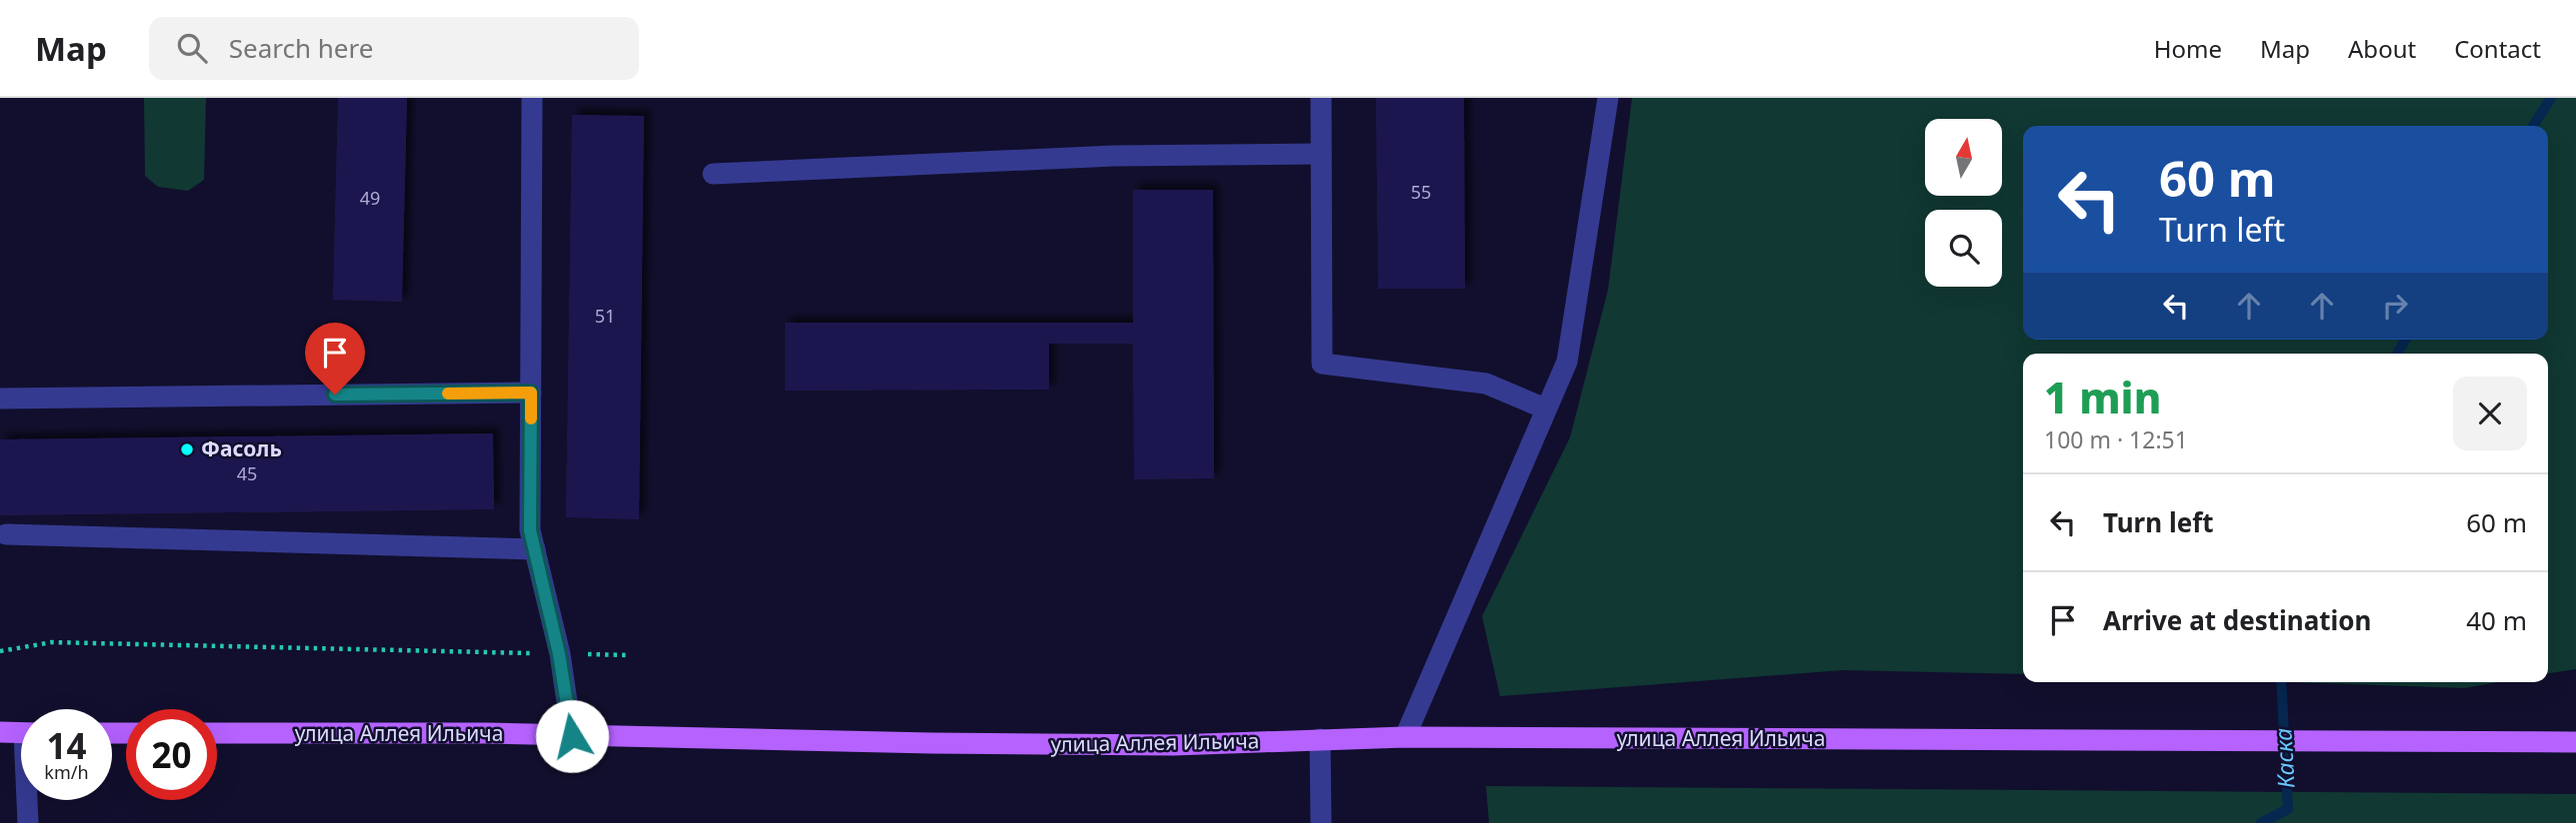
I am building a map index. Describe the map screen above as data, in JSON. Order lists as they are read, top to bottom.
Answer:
{
  "streets": {
    "main road": ["улица Аллея Ильича"]
  },
  "water": ["Каска"],
  "places": ["Фасоль"],
  "house_numbers": [
    "55",
    "49",
    "51",
    "45"
  ],
  "north": "top",
  "page": {
    "header": "Map",
    "search": "Search here",
    "nav": [
      "Home",
      "Map",
      "About",
      "Contact"
    ],
    "turn": ["60 m", "Turn left"],
    "heading": ["1 min", "100 m · 12:51"],
    "list": [
      {
        "name": "Turn left",
        "value": "60 m"
      },
      {
        "name": "Arrive at destination",
        "value": "40 m"
      }
    ],
    "speed": "14 km/h",
    "limit": "20"
  }
}
